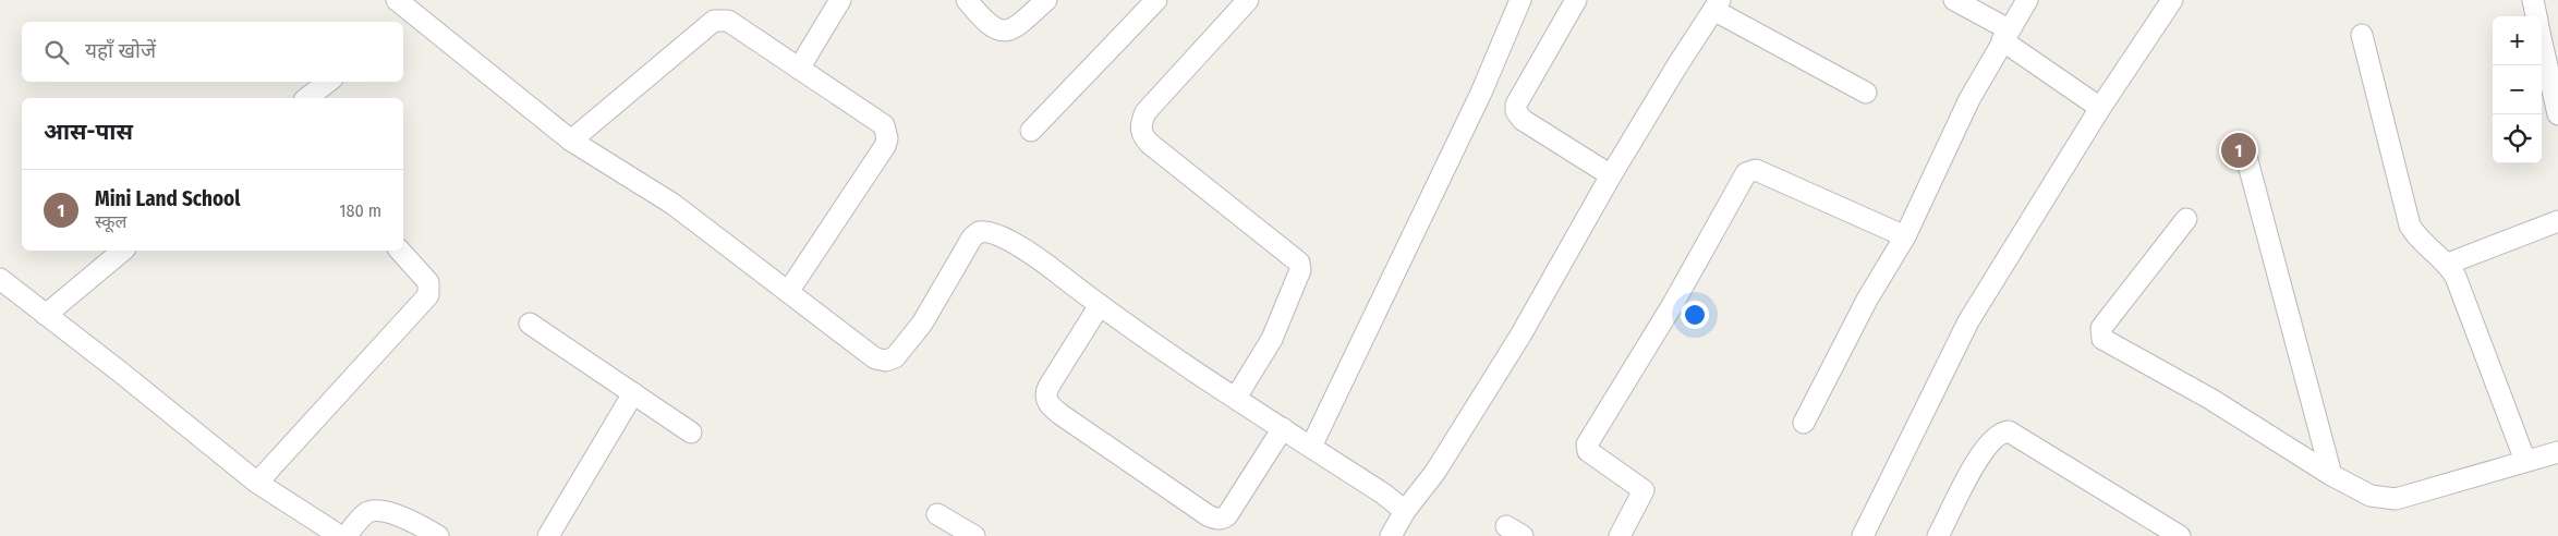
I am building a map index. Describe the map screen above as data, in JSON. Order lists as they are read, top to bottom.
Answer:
{
  "page": {
    "map_buttons": ["+", "−"],
    "search": "यहाँ खोजें",
    "heading": "आस-पास",
    "pins": "1",
    "list": [
      {
        "mark": "1",
        "name": "Mini Land School",
        "note": "स्कूल",
        "value": "180 m"
      }
    ]
  }
}
